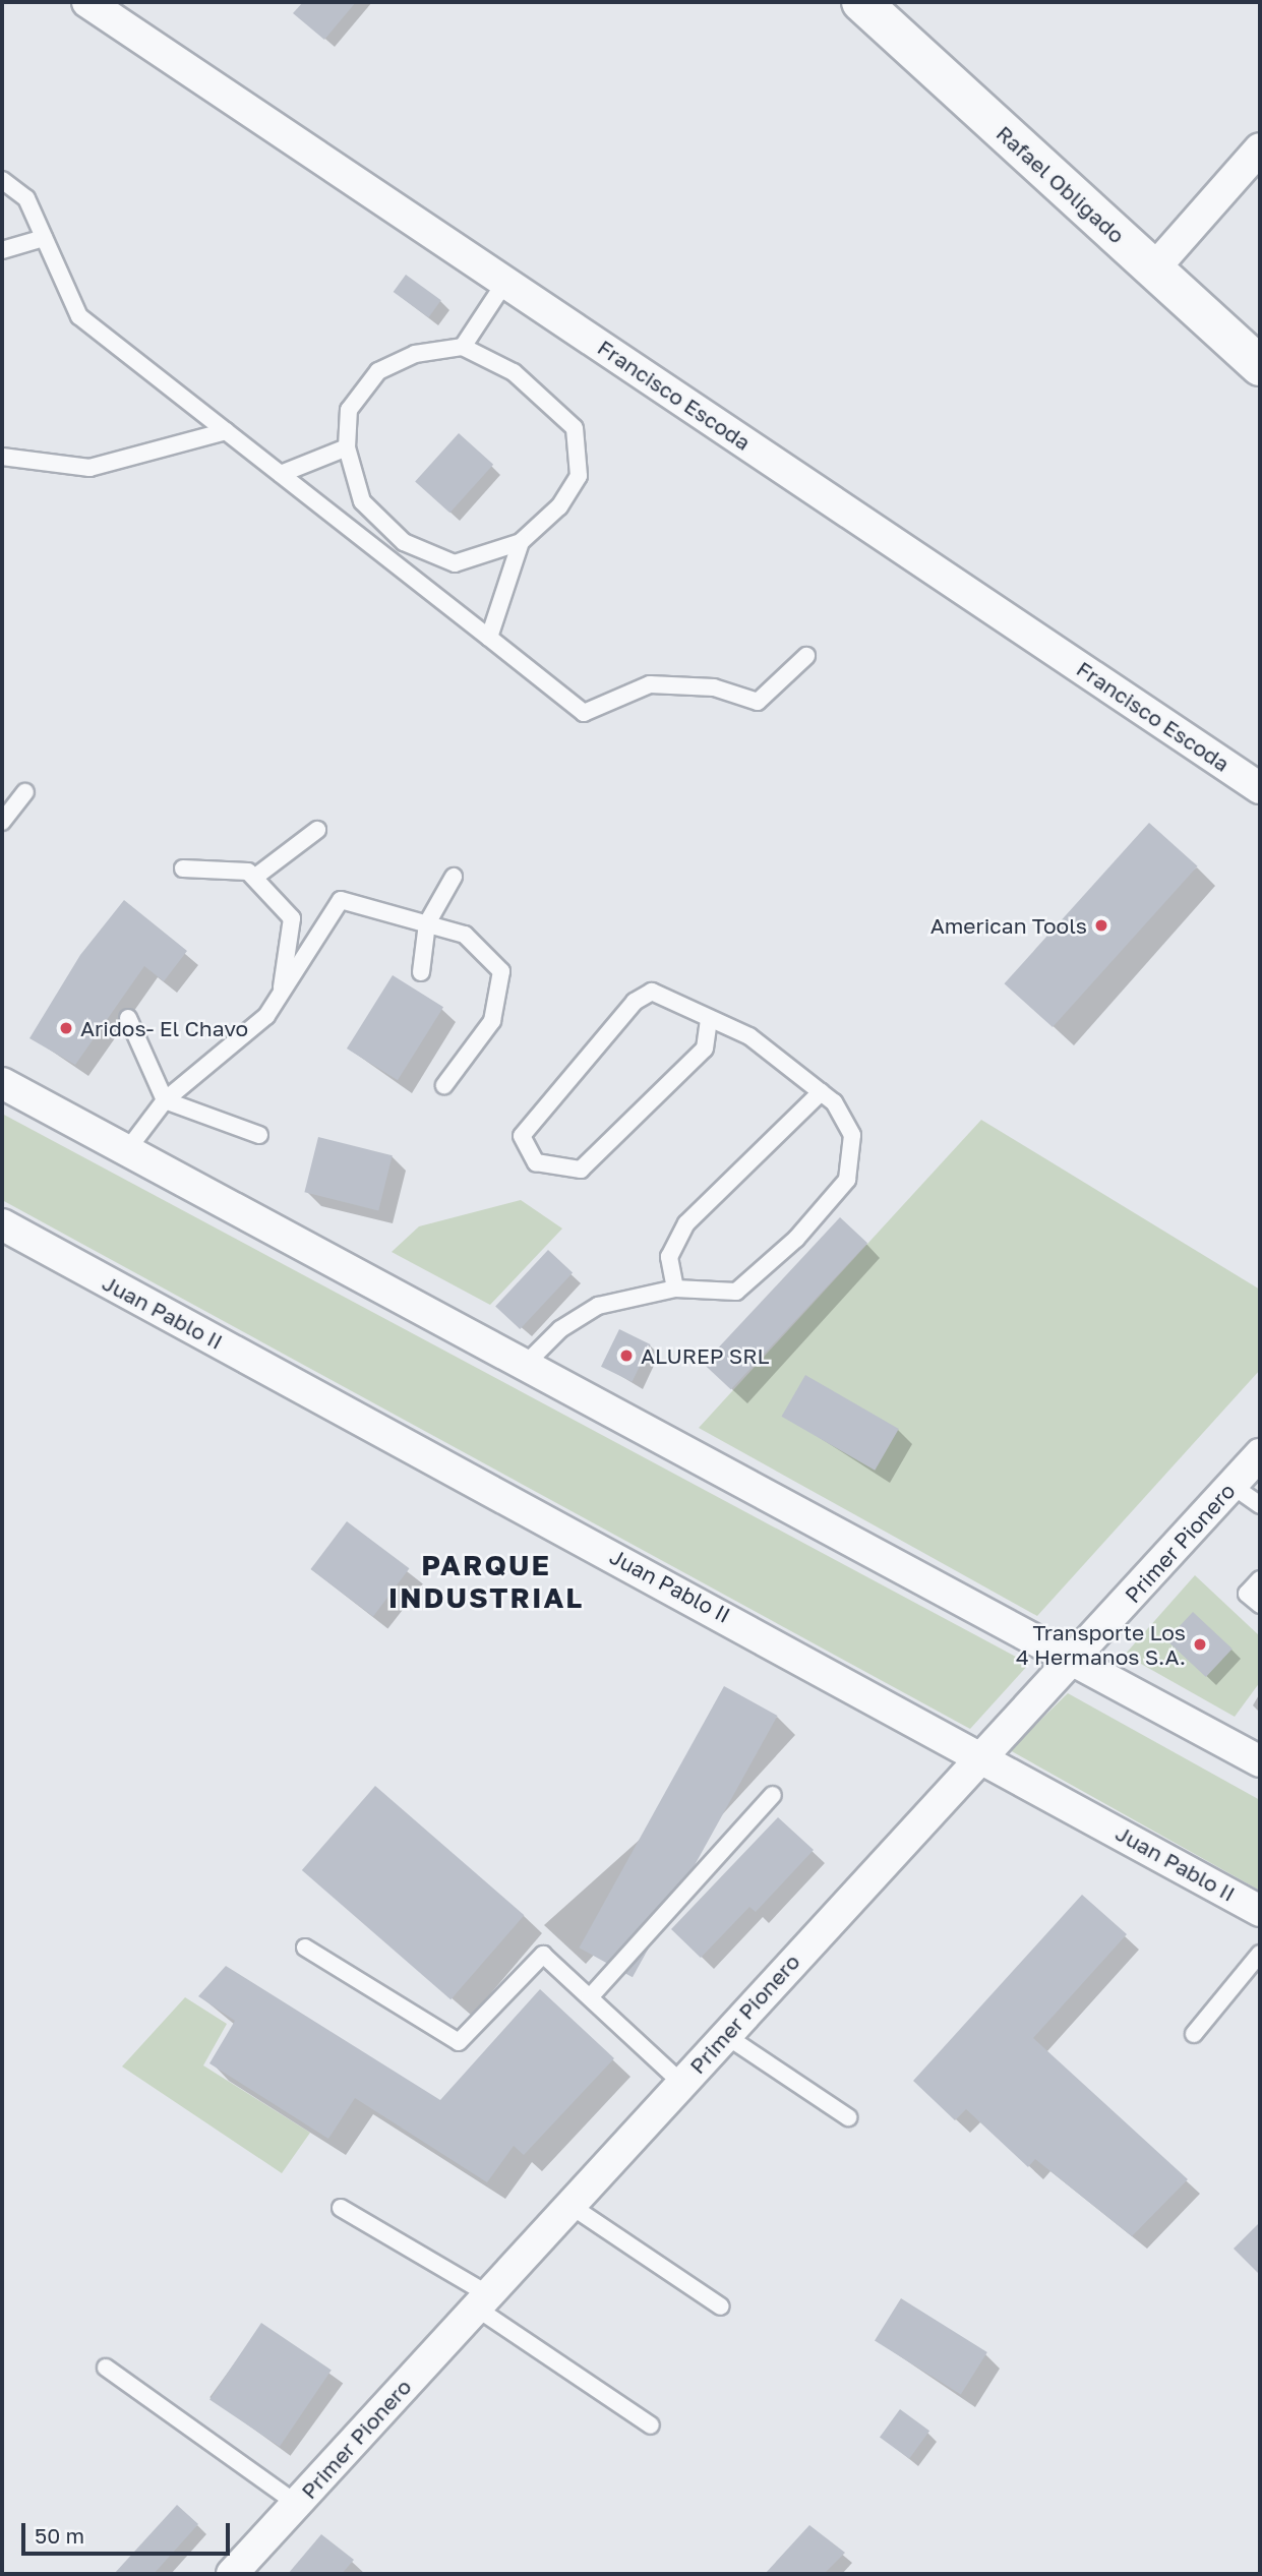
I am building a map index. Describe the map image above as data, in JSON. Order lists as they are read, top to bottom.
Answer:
{
  "streets": {
    "street": [
      "Rafael Obligado",
      "Francisco Escoda",
      "Juan Pablo II",
      "Primer Pionero"
    ]
  },
  "crossings": [
    ["Juan Pablo II", "Primer Pionero"]
  ],
  "districts": ["PARQUE INDUSTRIAL"],
  "places": [
    "American Tools",
    "Aridos- El Chavo",
    "ALUREP SRL",
    "Transporte Los 4 Hermanos S.A."
  ],
  "scale_bar": "50 m"
}
